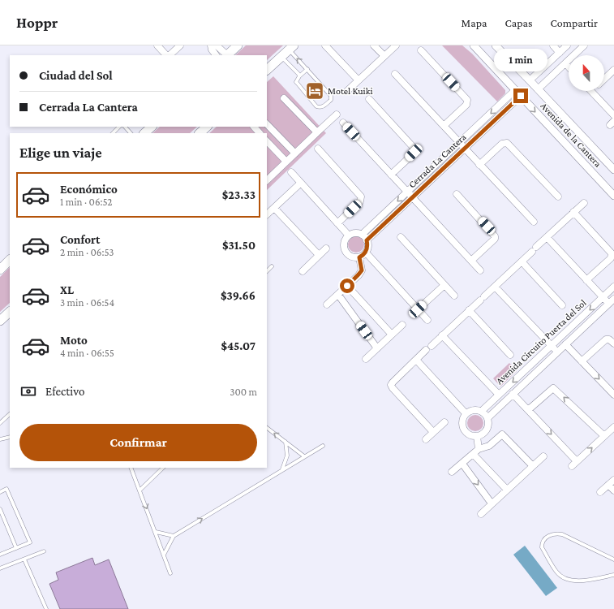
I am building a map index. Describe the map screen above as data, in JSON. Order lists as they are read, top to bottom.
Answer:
{
  "streets": {
    "street": ["Avenida de la Cantera", "Cerrada La Cantera", "Avenida Circuito Puerta del Sol"]
  },
  "crossings": [
    ["Avenida de la Cantera", "Cerrada La Cantera"]
  ],
  "places": {
    "hotel": ["Motel Kuiki"]
  },
  "north": "top",
  "page": {
    "header": "Hoppr",
    "nav": ["Mapa", "Capas", "Compartir"],
    "bubble": "1 min",
    "banner": ["Ciudad del Sol", "Cerrada La Cantera"],
    "heading": "Elige un viaje",
    "list": [
      {
        "name": "Económico",
        "note": "1 min · 06:52",
        "value": "$23.33"
      },
      {
        "name": "Confort",
        "note": "2 min · 06:53",
        "value": "$31.50"
      },
      {
        "name": "XL",
        "note": "3 min · 06:54",
        "value": "$39.66"
      },
      {
        "name": "Moto",
        "note": "4 min · 06:55",
        "value": "$45.07"
      }
    ],
    "pay": ["Efectivo", "300 m"],
    "buttons": "Confirmar"
  }
}
